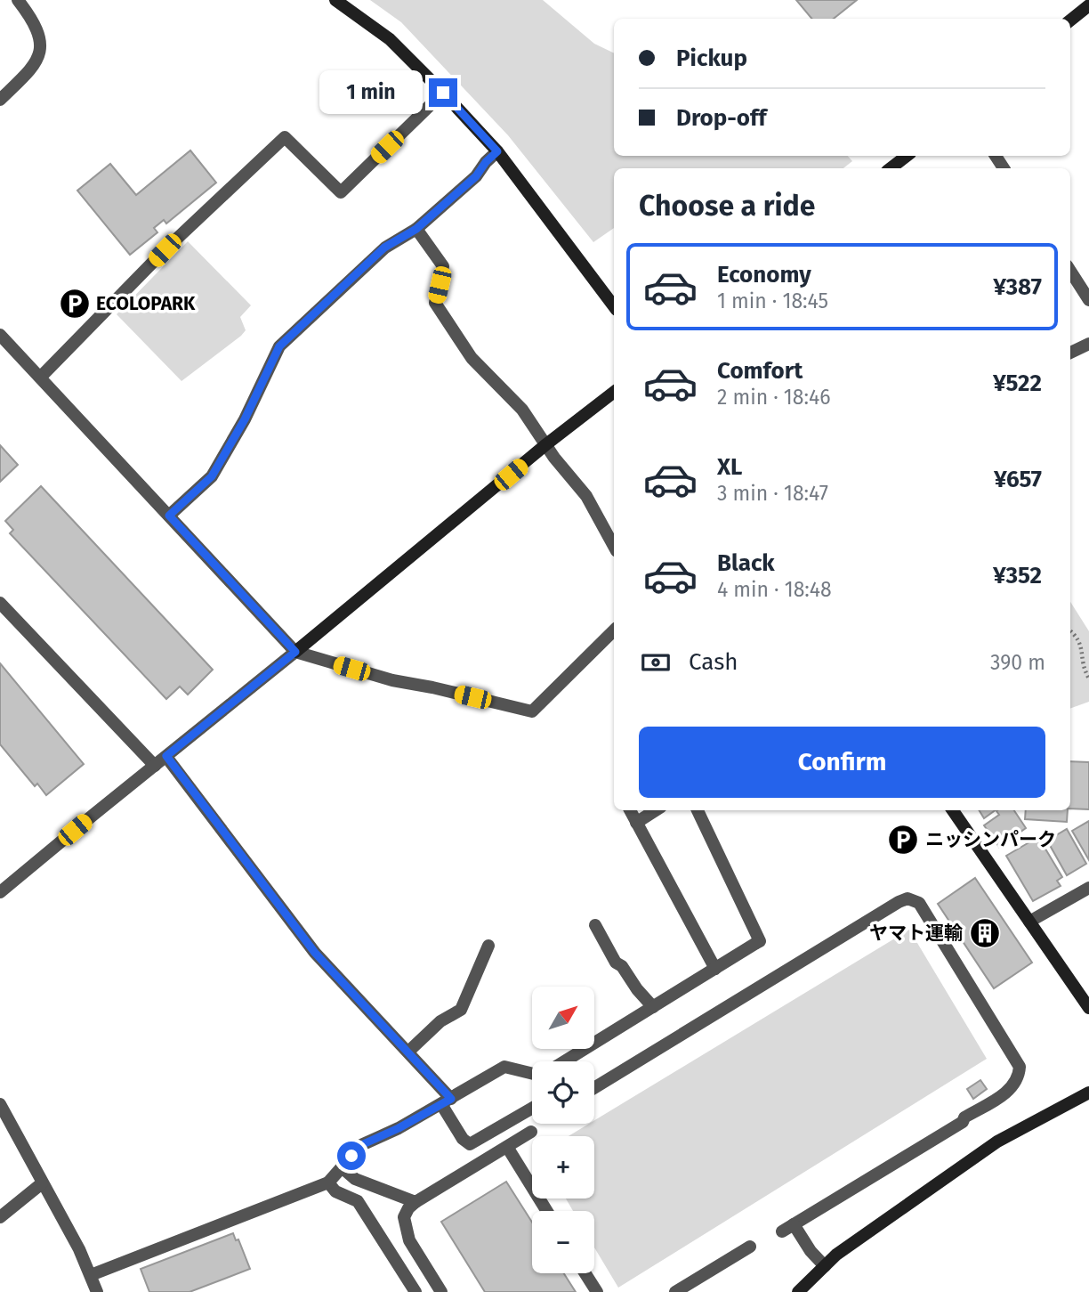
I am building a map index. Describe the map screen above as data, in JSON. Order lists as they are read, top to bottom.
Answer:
{
  "places": {
    "parking": ["ECOLOPARK", "ニッシンパーク"],
    "building": ["ヤマト運輸"]
  },
  "north": "top right",
  "page": {
    "banner": ["Pickup", "Drop-off"],
    "bubble": "1 min",
    "heading": "Choose a ride",
    "list": [
      {
        "name": "Economy",
        "note": "1 min · 18:45",
        "value": "¥387"
      },
      {
        "name": "Comfort",
        "note": "2 min · 18:46",
        "value": "¥522"
      },
      {
        "name": "XL",
        "note": "3 min · 18:47",
        "value": "¥657"
      },
      {
        "name": "Black",
        "note": "4 min · 18:48",
        "value": "¥352"
      }
    ],
    "pay": ["Cash", "390 m"],
    "buttons": "Confirm",
    "map_buttons": ["+", "−"]
  }
}
